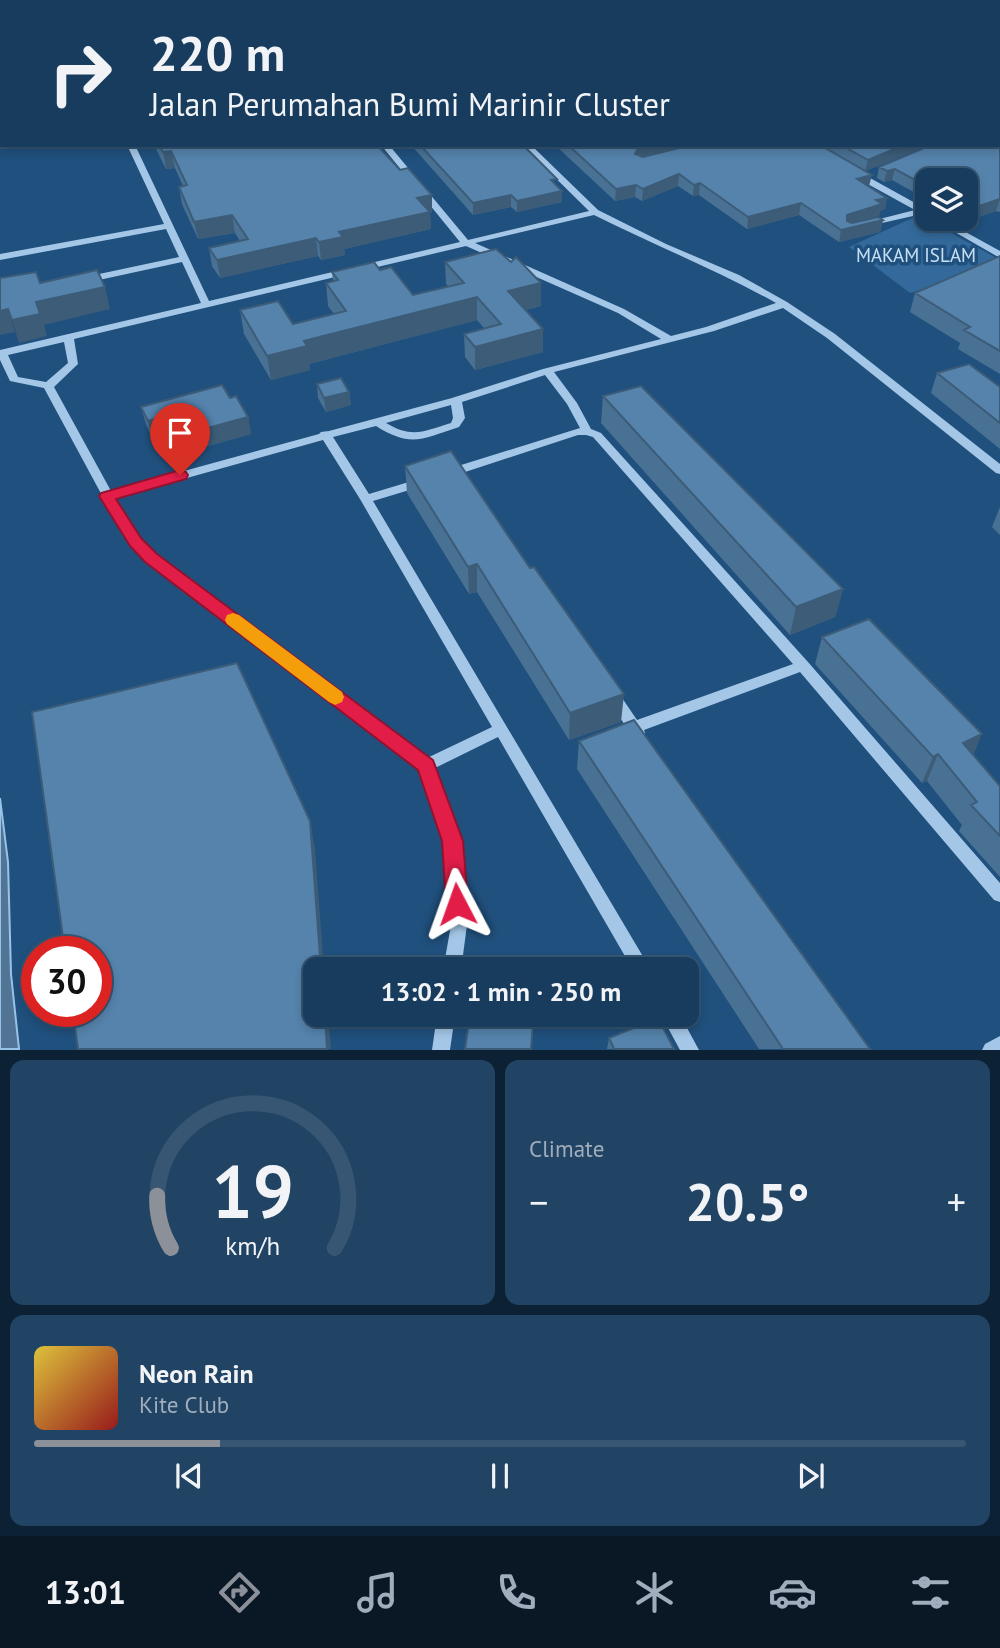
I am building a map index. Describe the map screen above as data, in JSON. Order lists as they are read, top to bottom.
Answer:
{
  "parks": ["MAKAM ISLAM"],
  "page": {
    "turn": ["220 m", "Jalan Perumahan Bumi Marinir Cluster"],
    "limit": "30",
    "trip": "13:02 · 1 min · 250 m",
    "tile": "Climate",
    "heat": ["−", "20.5°", "+"],
    "song": ["Neon Rain", "Kite Club"],
    "tabs": "13:01",
    "gauge": ["19", "km/h"]
  }
}
